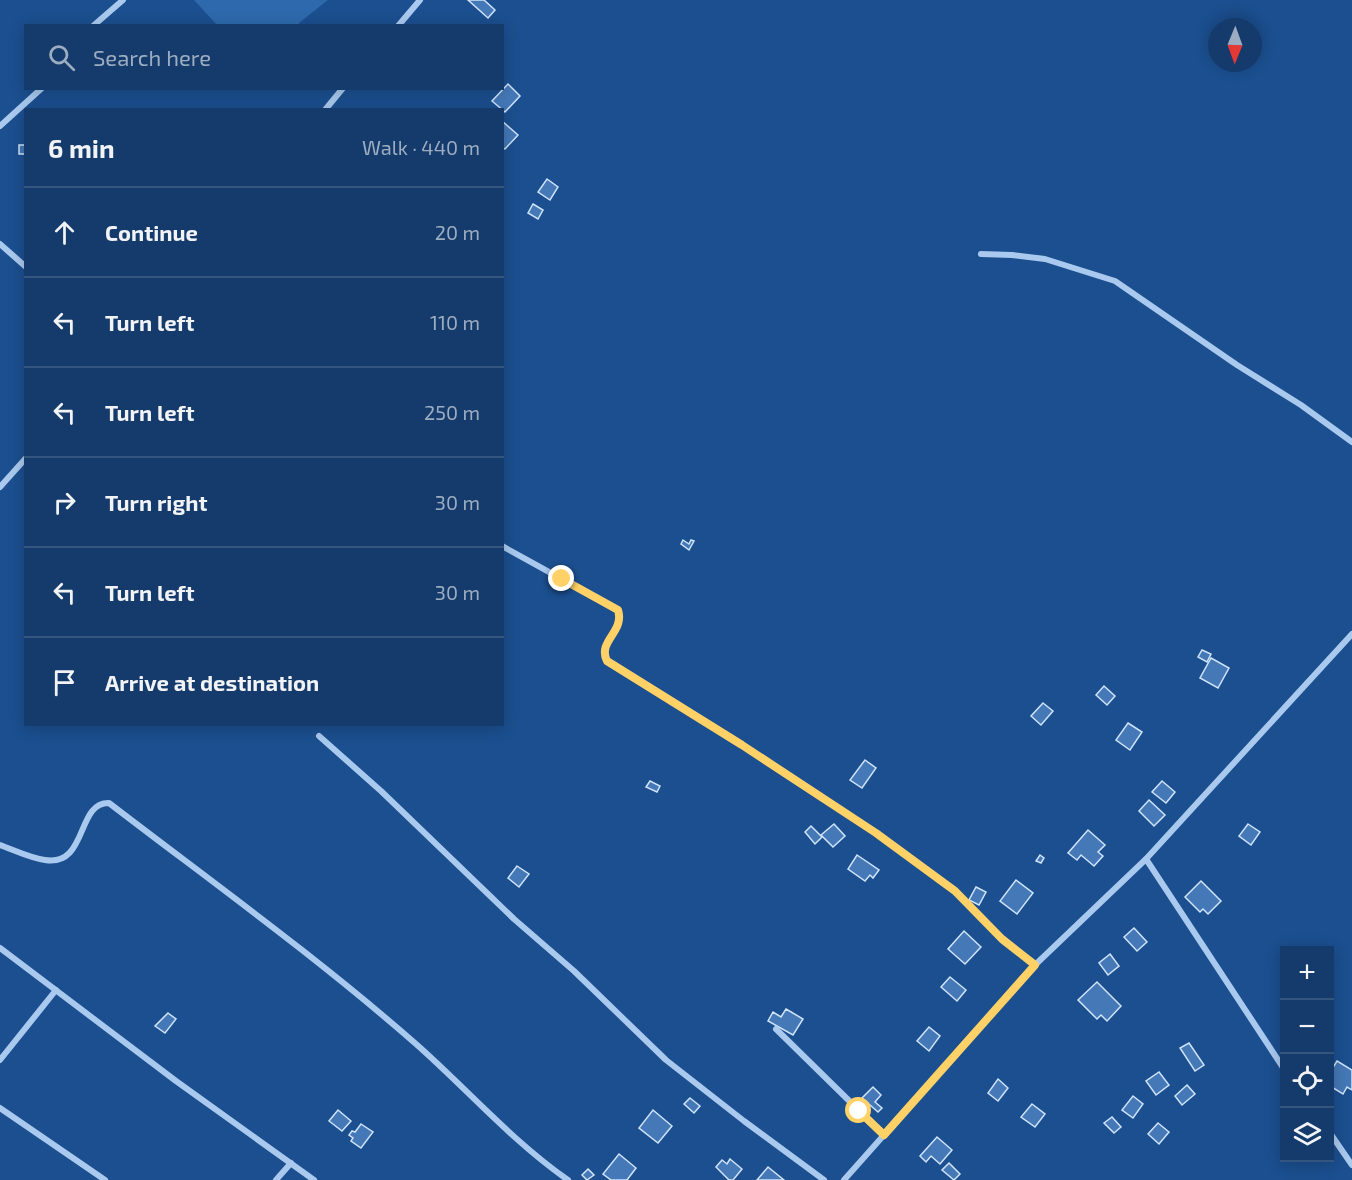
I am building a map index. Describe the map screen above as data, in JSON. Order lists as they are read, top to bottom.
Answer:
{
  "north": "bottom",
  "page": {
    "search": "Search here",
    "heading": ["6 min", "Walk · 440 m"],
    "list": [
      ["Continue", "20 m"],
      ["Turn left", "110 m"],
      ["Turn left", "250 m"],
      ["Turn right", "30 m"],
      ["Turn left", "30 m"],
      "Arrive at destination"
    ],
    "map_buttons": ["+", "−"]
  }
}
